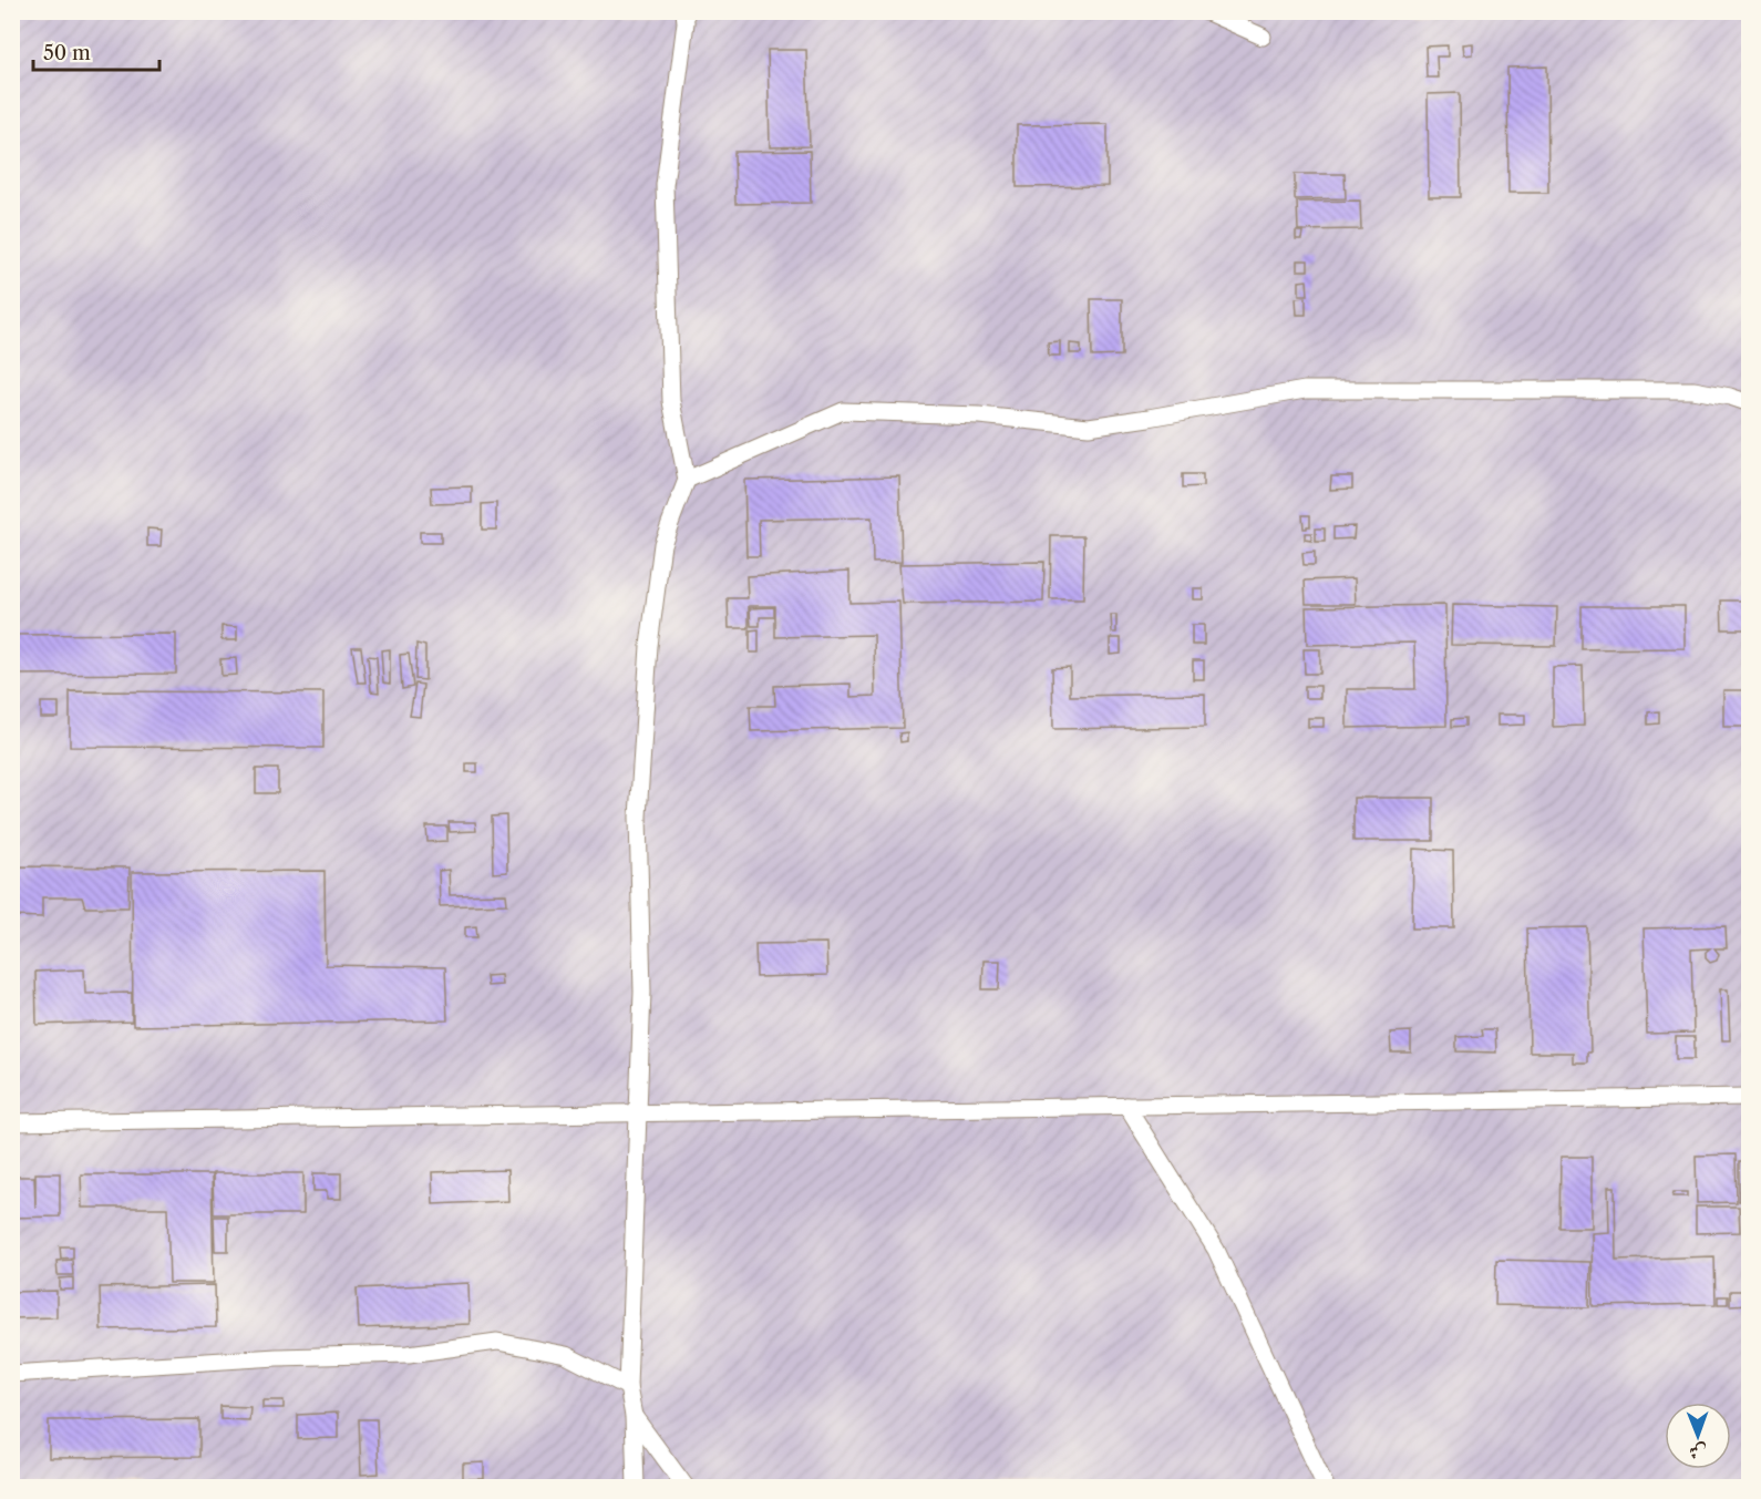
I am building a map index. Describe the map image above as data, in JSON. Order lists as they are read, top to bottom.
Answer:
{
  "scale_bar": "50 m",
  "north": "bottom"
}
